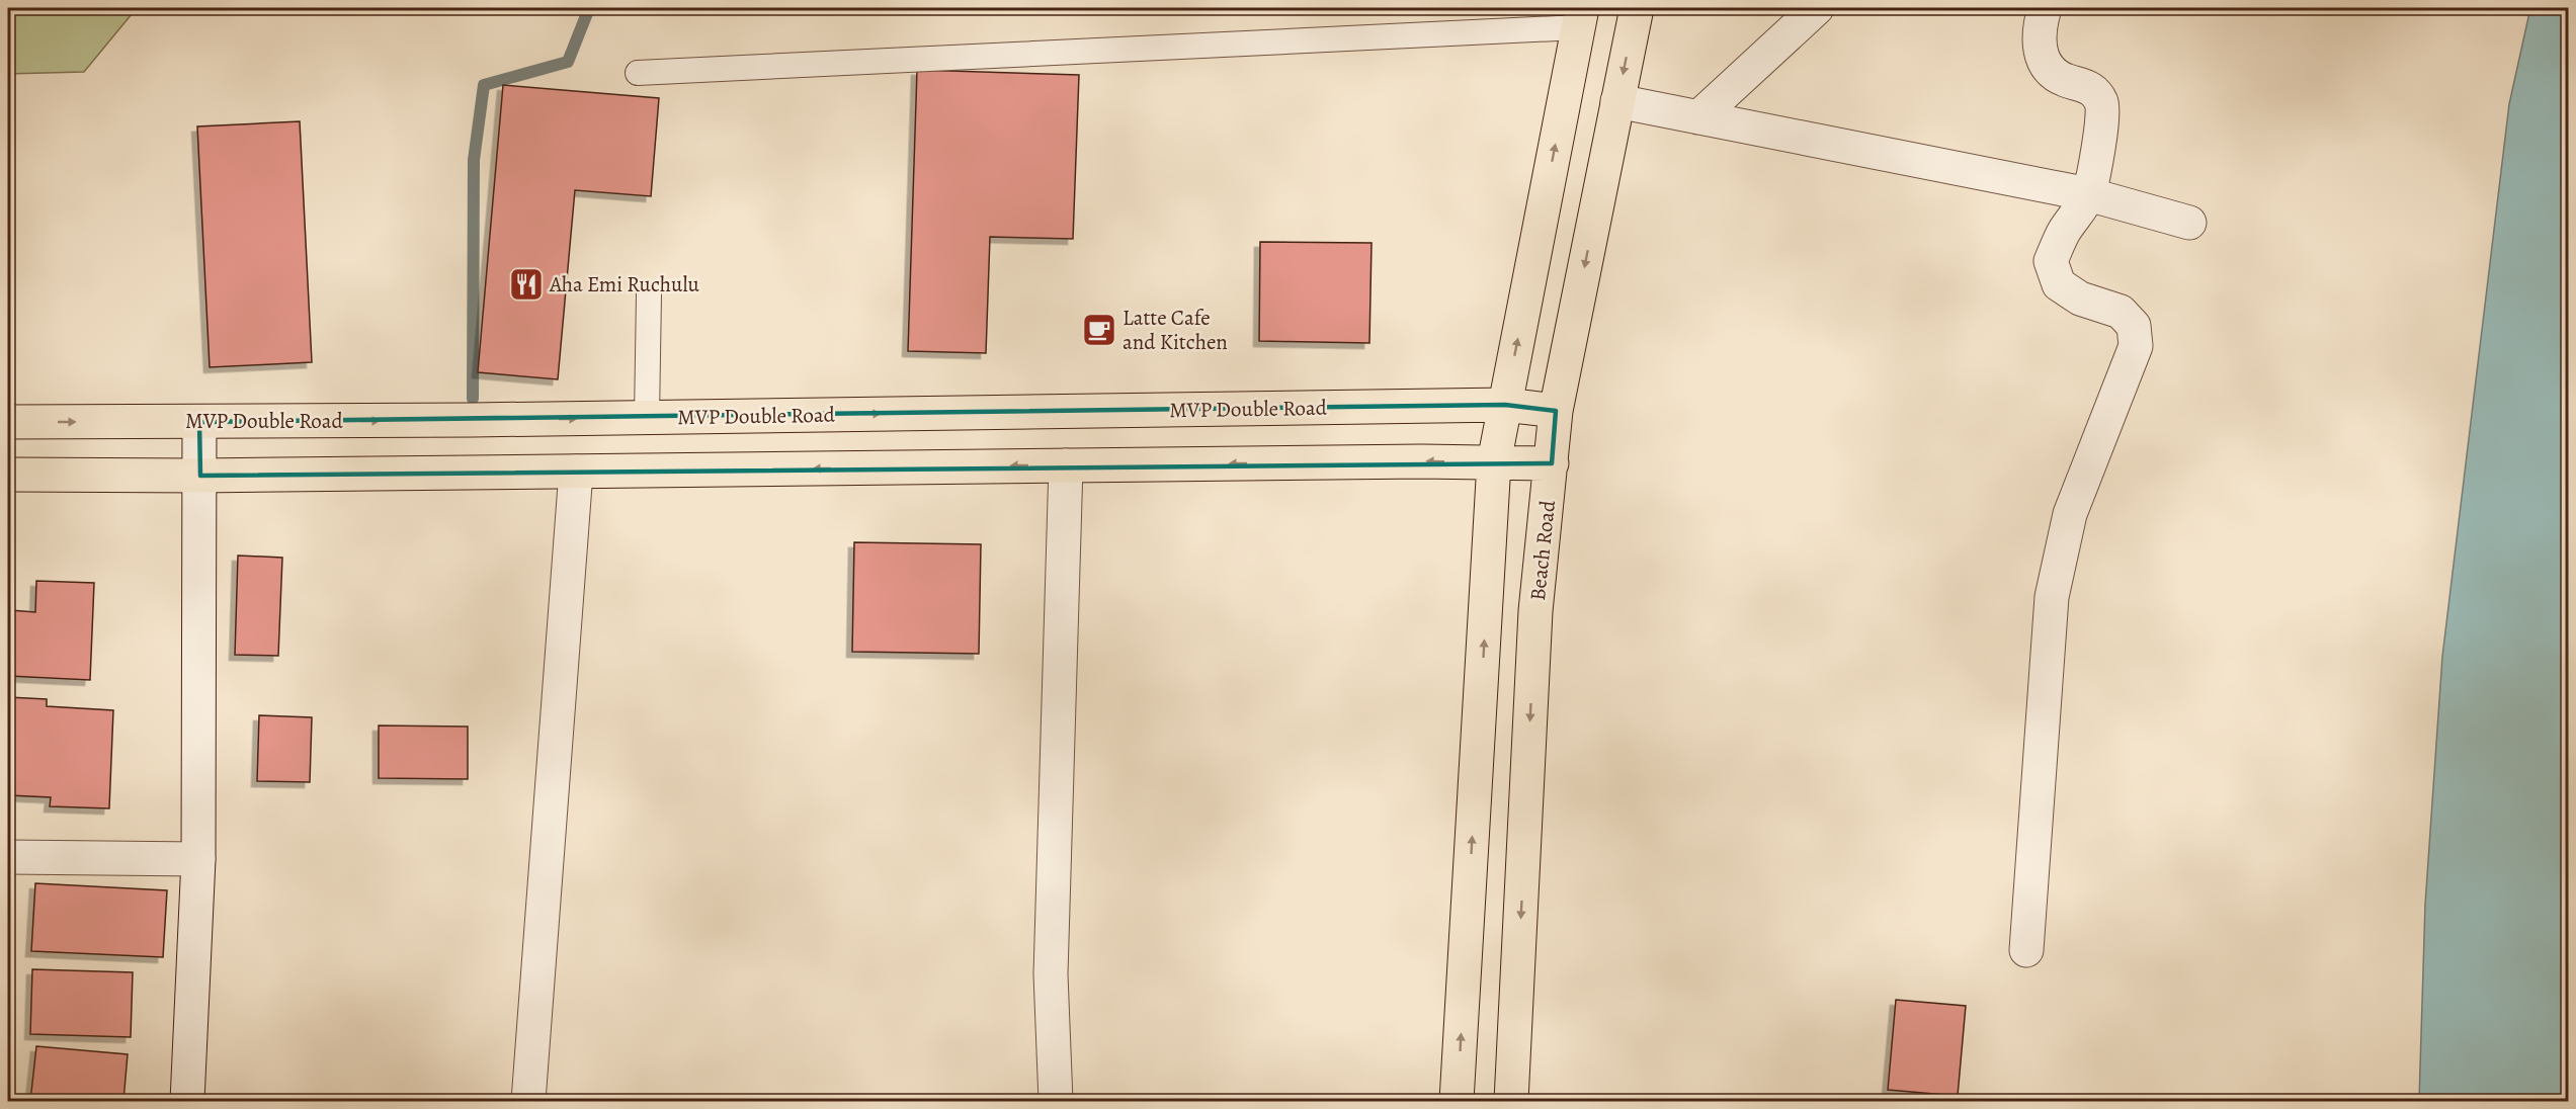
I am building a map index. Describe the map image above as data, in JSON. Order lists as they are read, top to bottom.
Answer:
{
  "streets": {
    "main road": ["MVP Double Road", "Beach Road"]
  },
  "crossings": [
    ["MVP Double Road", "Beach Road"]
  ],
  "places": {
    "restaurant": ["Aha Emi Ruchulu"],
    "cafe": ["Latte Cafe and Kitchen"]
  }
}
